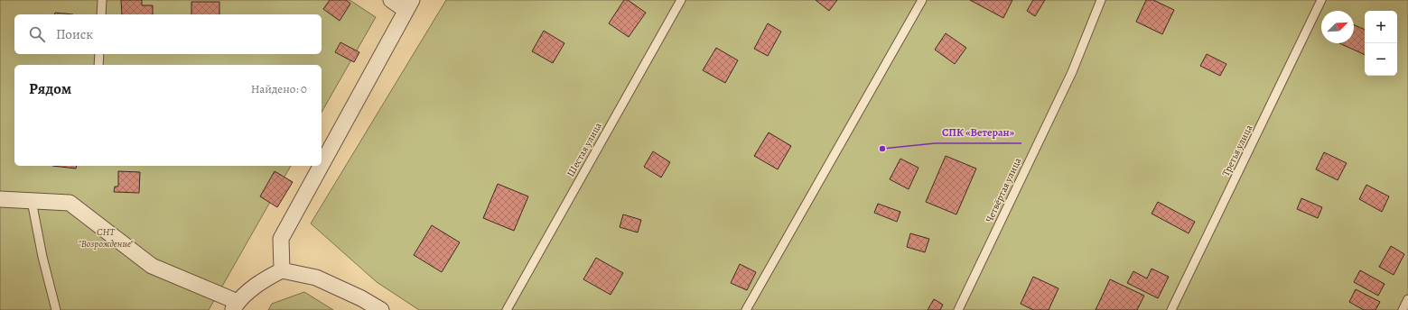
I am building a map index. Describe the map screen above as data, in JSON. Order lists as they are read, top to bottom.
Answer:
{
  "streets": {
    "lane": ["Шестая улица", "Третья улица", "Четвёртая улица"]
  },
  "parks": ["СНТ \"Возрождение\""],
  "places": ["СПК «Ветеран»"],
  "north": "top right",
  "page": {
    "map_buttons": ["+", "−"],
    "search": "Поиск",
    "heading": ["Рядом", "Найдено: 0"]
  }
}
